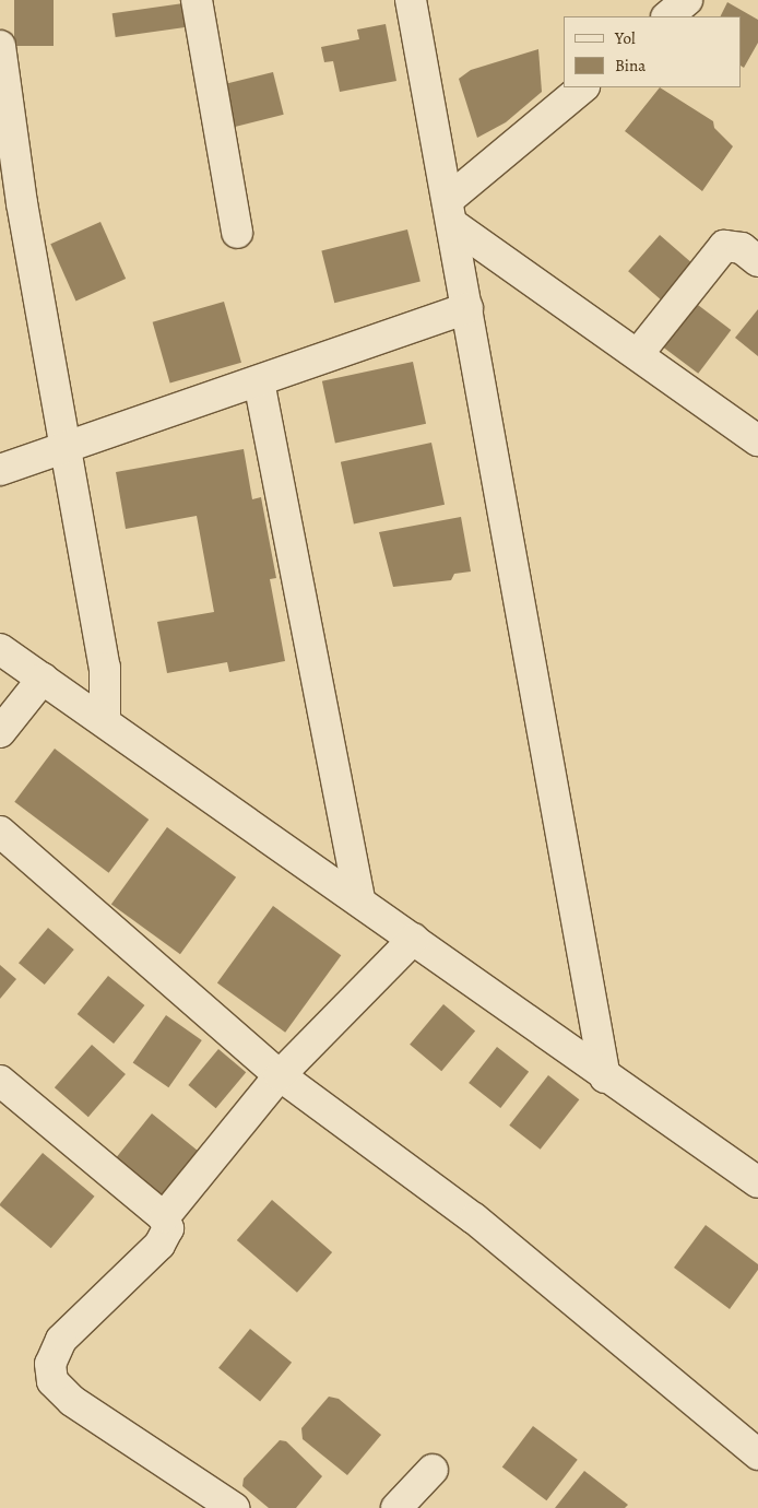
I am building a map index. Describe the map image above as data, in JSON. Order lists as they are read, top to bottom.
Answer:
{
  "legend": ["Yol", "Bina"]
}
